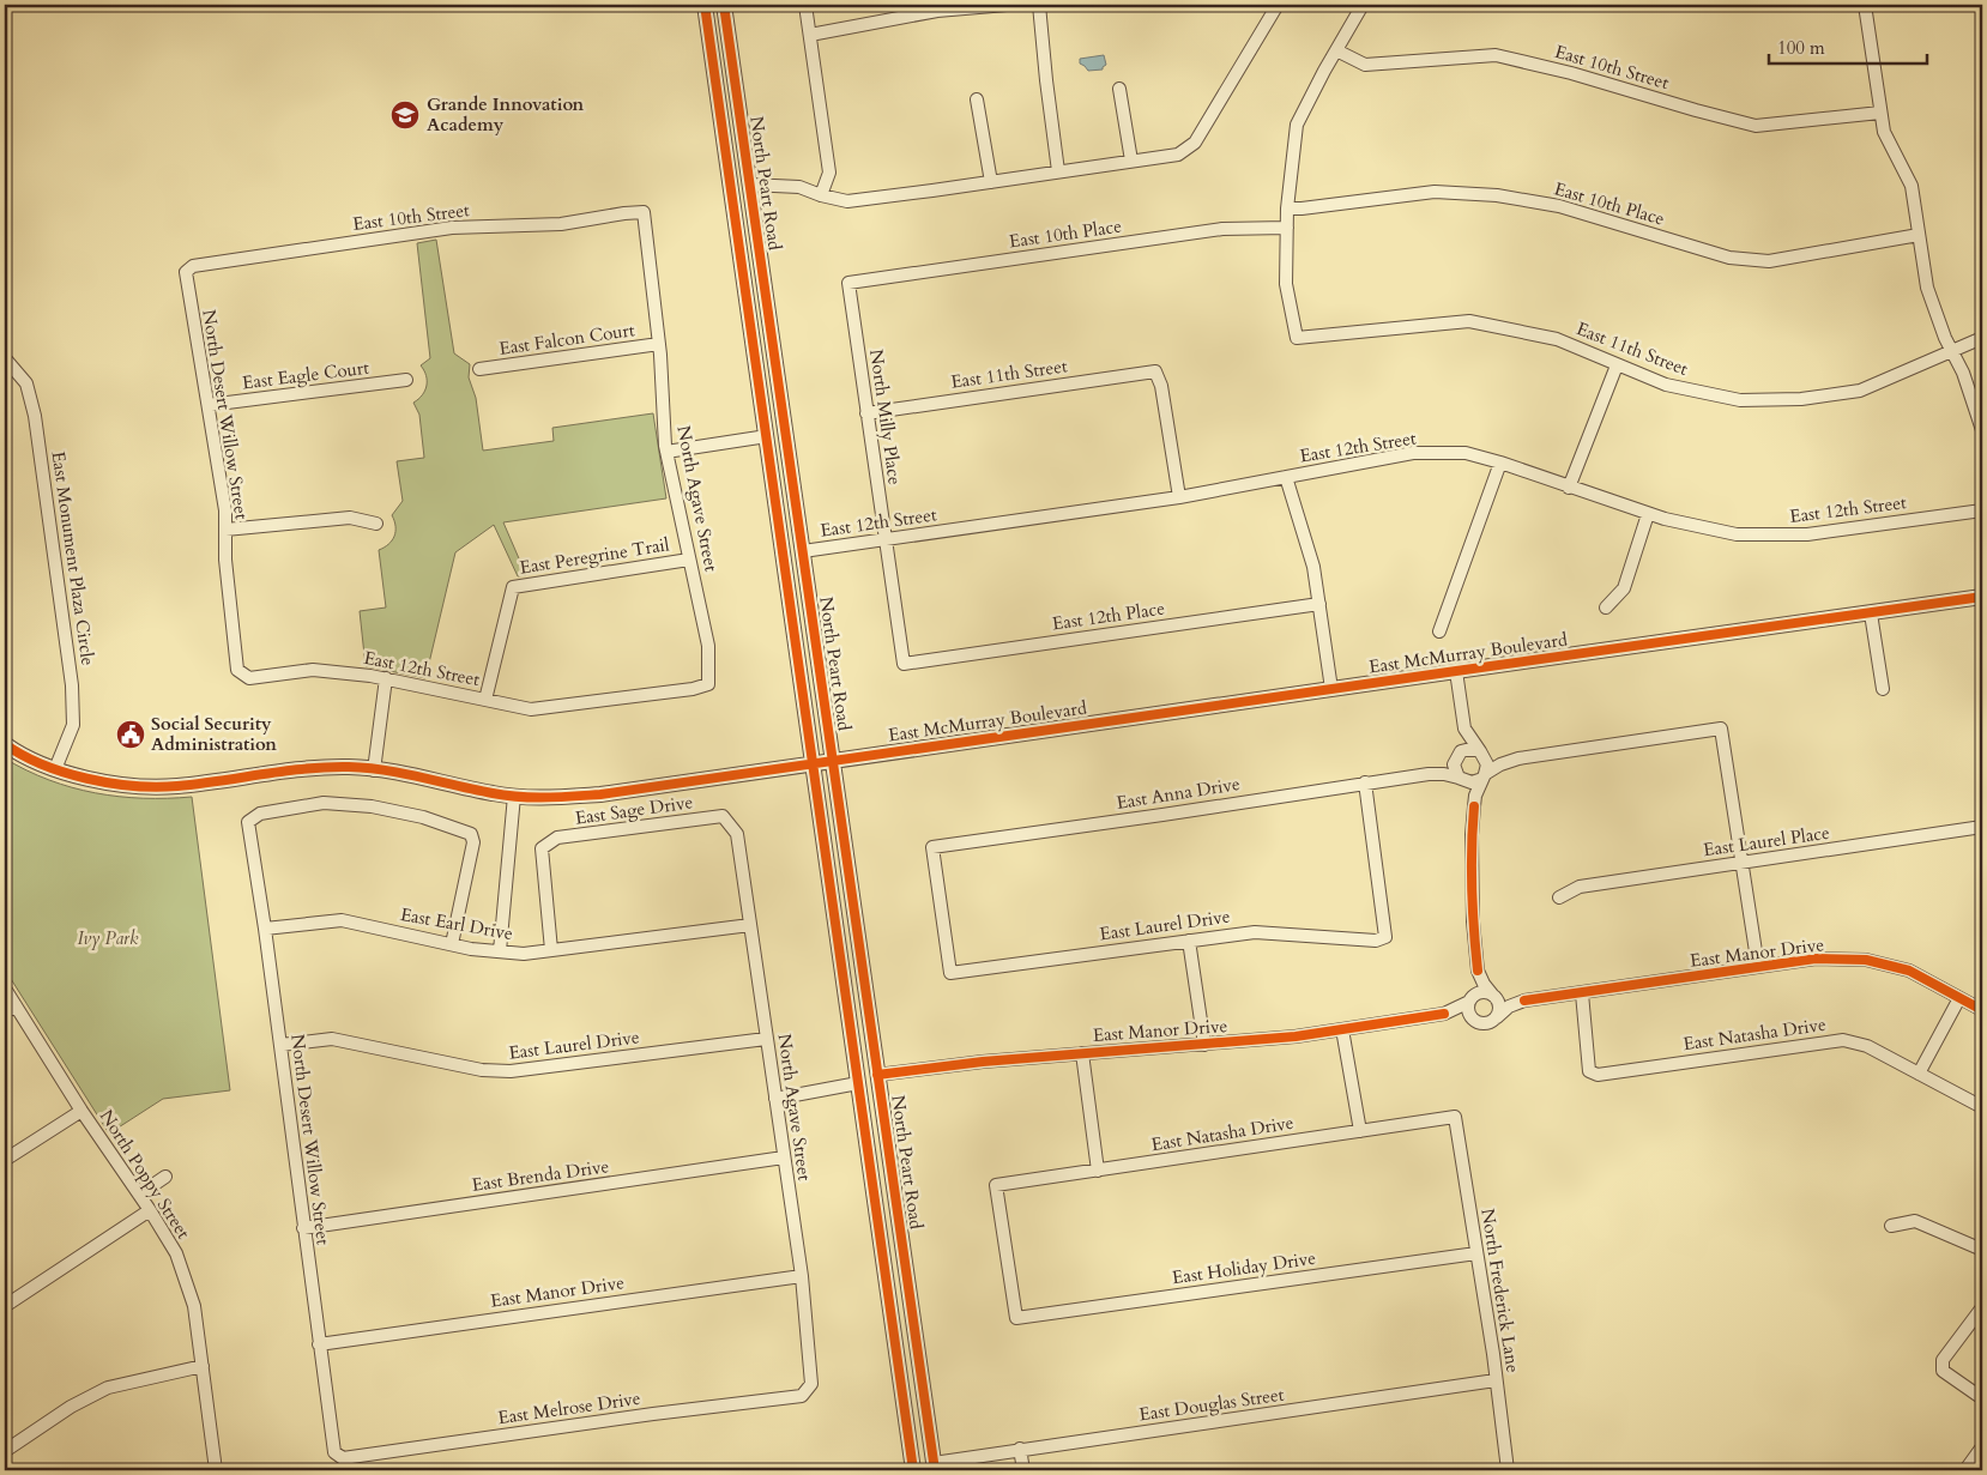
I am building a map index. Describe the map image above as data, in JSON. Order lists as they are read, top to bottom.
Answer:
{
  "streets": {
    "street": [
      "East 10th Street",
      "North Peart Road",
      "East 10th Place",
      "East Falcon Court",
      "East 11th Street",
      "East Eagle Court",
      "North Desert Willow Street",
      "North Milly Place",
      "East 12th Street",
      "North Agave Street",
      "East Peregrine Trail",
      "East Monument Plaza Circle",
      "East 12th Place",
      "East McMurray Boulevard",
      "East Anna Drive",
      "East Sage Drive",
      "East Laurel Place",
      "East Earl Drive",
      "East Laurel Drive",
      "East Manor Drive",
      "East Natasha Drive",
      "North Poppy Street",
      "East Brenda Drive",
      "East Holiday Drive",
      "North Frederick Lane",
      "East Douglas Street",
      "East Melrose Drive"
    ]
  },
  "crossings": [
    ["East 10th Street", "North Desert Willow Street"],
    ["East 10th Street", "North Agave Street"],
    ["North Peart Road", "East 12th Street"],
    ["North Peart Road", "East McMurray Boulevard"],
    ["North Peart Road", "East Manor Drive"],
    ["North Peart Road", "East Douglas Street"],
    ["East 10th Place", "East 11th Street"],
    ["East 10th Place", "North Milly Place"],
    ["East Falcon Court", "North Agave Street"],
    ["East 11th Street", "North Milly Place"],
    ["East 11th Street", "East 12th Street"],
    ["East Eagle Court", "North Desert Willow Street"],
    ["North Desert Willow Street", "East 12th Street"],
    ["North Desert Willow Street", "East Earl Drive"],
    ["North Desert Willow Street", "East Laurel Drive"],
    ["North Desert Willow Street", "East Manor Drive"],
    ["North Desert Willow Street", "East Brenda Drive"],
    ["North Desert Willow Street", "East Melrose Drive"],
    ["North Milly Place", "East 12th Street"],
    ["North Milly Place", "East 12th Place"],
    ["East 12th Street", "North Agave Street"],
    ["East 12th Street", "East Peregrine Trail"],
    ["North Agave Street", "East Peregrine Trail"],
    ["North Agave Street", "East Sage Drive"],
    ["North Agave Street", "East Earl Drive"],
    ["North Agave Street", "East Laurel Drive"],
    ["North Agave Street", "East Manor Drive"],
    ["North Agave Street", "East Brenda Drive"],
    ["North Agave Street", "East Melrose Drive"],
    ["East Monument Plaza Circle", "East McMurray Boulevard"],
    ["East Anna Drive", "East Laurel Drive"],
    ["East Sage Drive", "East Earl Drive"],
    ["East Manor Drive", "East Natasha Drive"],
    ["East Natasha Drive", "East Holiday Drive"],
    ["East Natasha Drive", "North Frederick Lane"],
    ["East Holiday Drive", "North Frederick Lane"],
    ["North Frederick Lane", "East Douglas Street"]
  ],
  "parks": ["Ivy Park"],
  "places": {
    "school or university": ["Grande Innovation Academy"],
    "public building": ["Social Security Administration"]
  },
  "scale_bar": "100 m"
}
